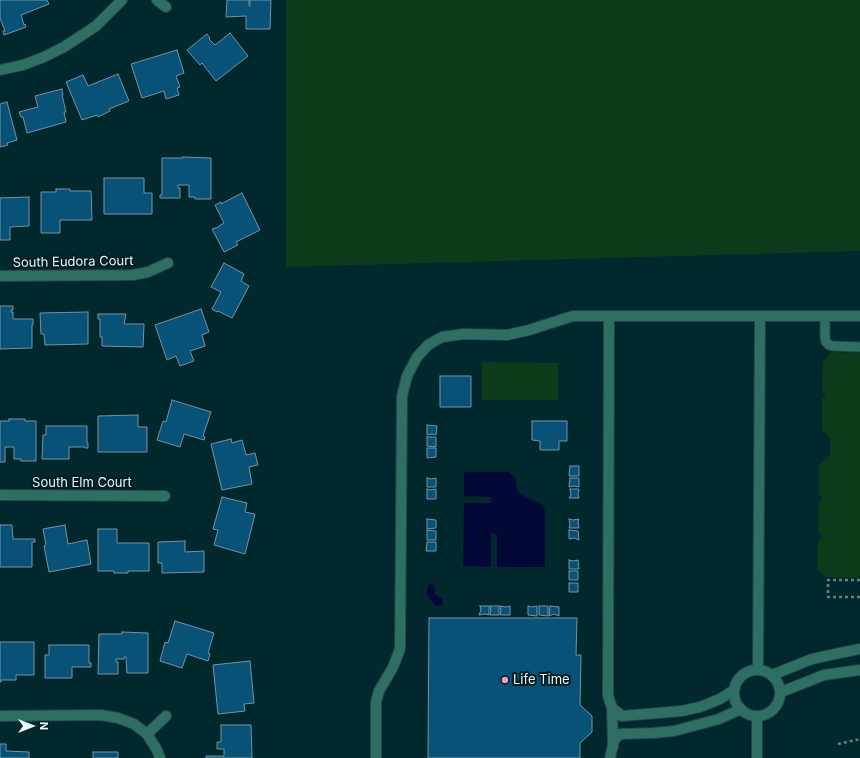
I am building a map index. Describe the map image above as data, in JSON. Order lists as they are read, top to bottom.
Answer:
{
  "streets": {
    "street": ["South Eudora Court", "South Elm Court"]
  },
  "places": ["Life Time"],
  "north": "right"
}
